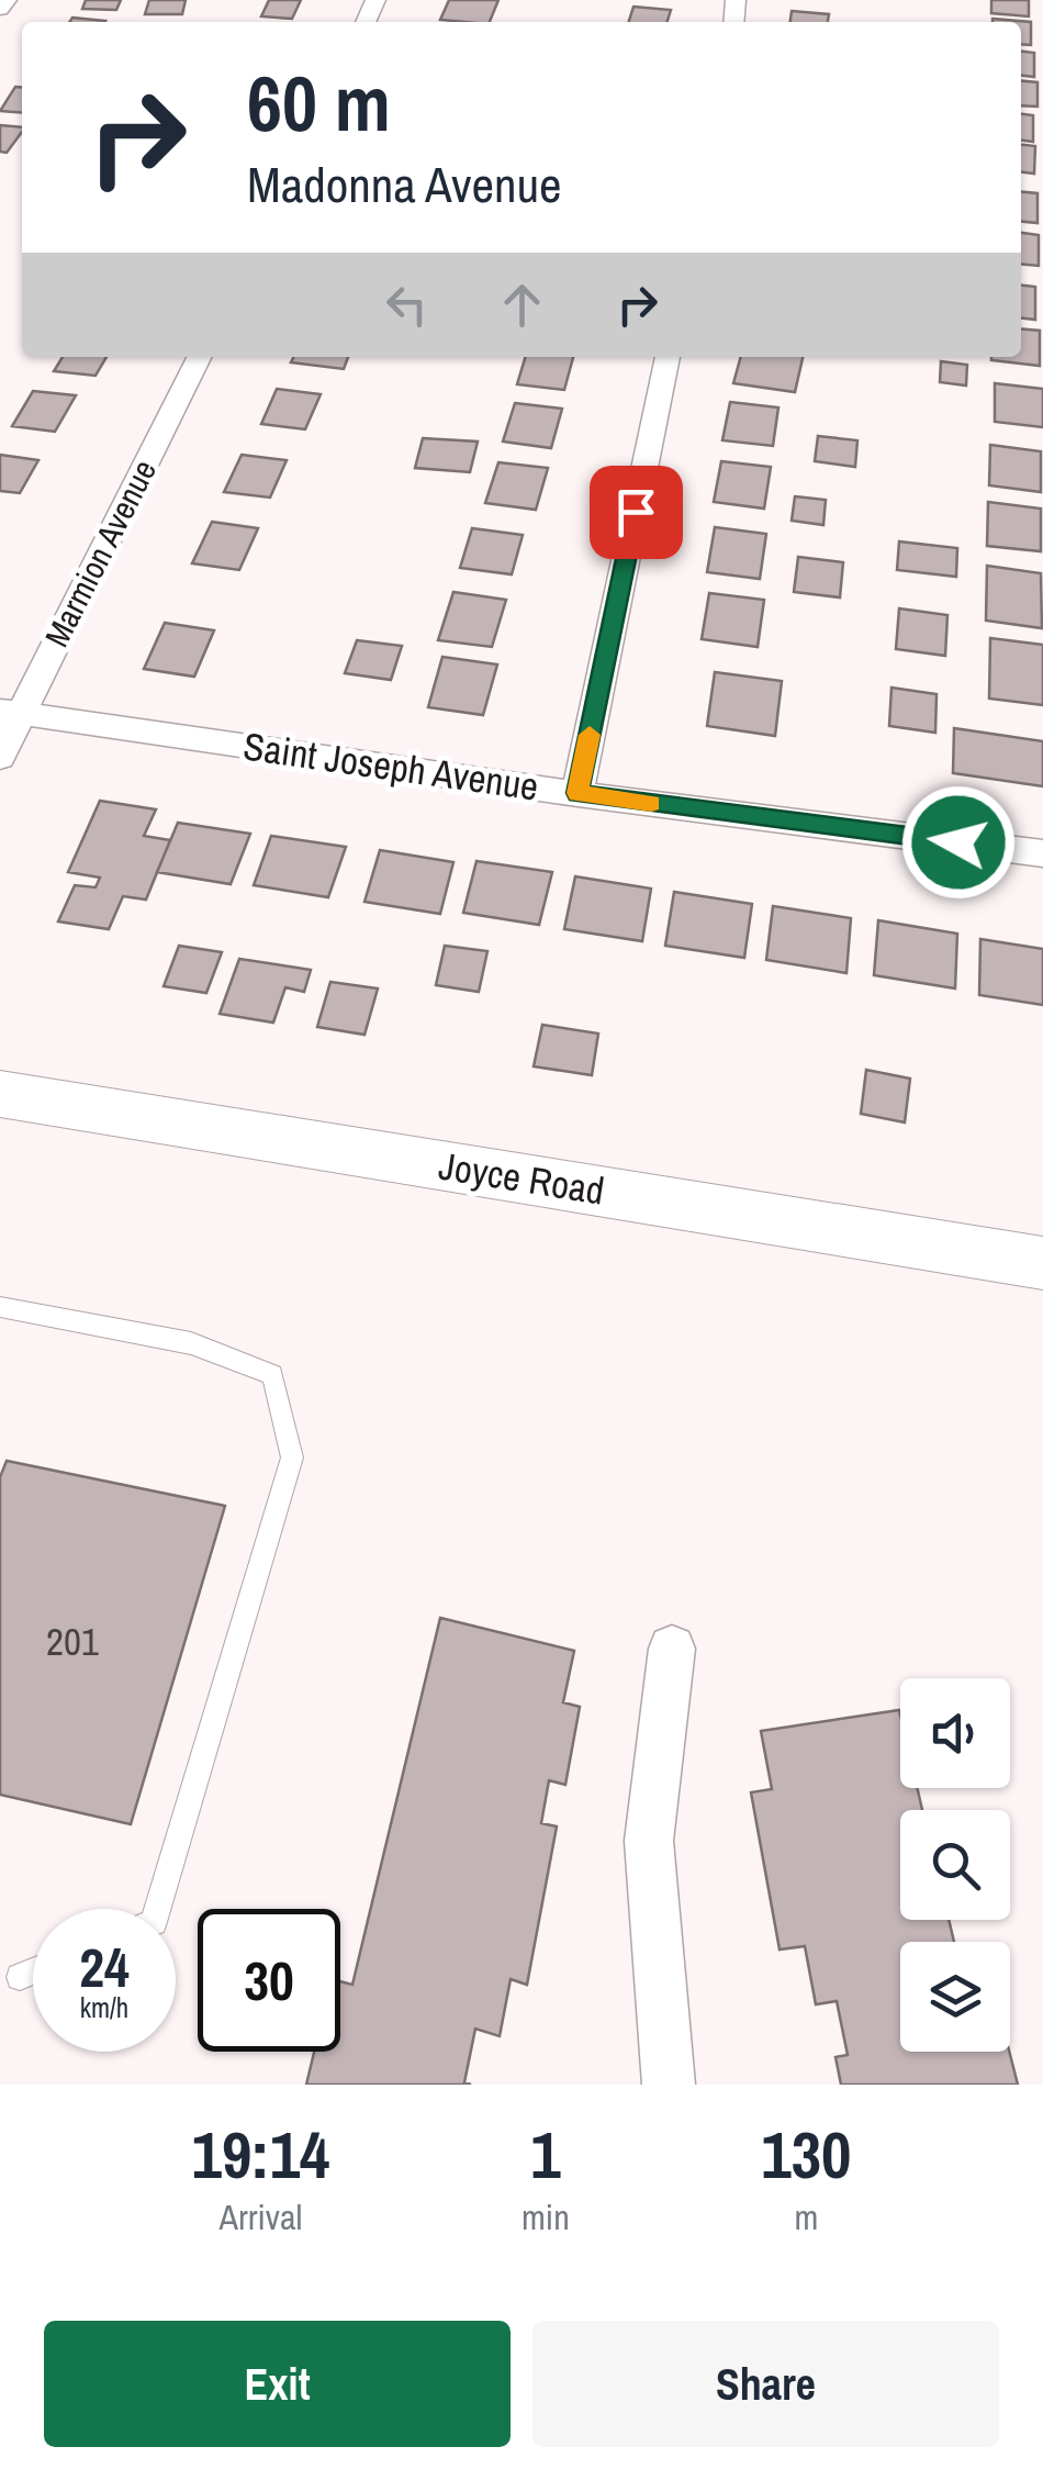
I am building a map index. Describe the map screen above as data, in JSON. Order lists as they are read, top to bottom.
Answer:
{
  "streets": {
    "street": ["Marmion Avenue", "Saint Joseph Avenue", "Joyce Road"]
  },
  "crossings": [
    ["Marmion Avenue", "Saint Joseph Avenue"]
  ],
  "house_numbers": ["201"],
  "page": {
    "turn": ["60 m", "Madonna Avenue"],
    "speed": "24 km/h",
    "limit": "30",
    "eta": [
      "19:14",
      "Arrival",
      "1",
      "min",
      "130",
      "m"
    ],
    "buttons": ["Exit", "Share"]
  }
}
